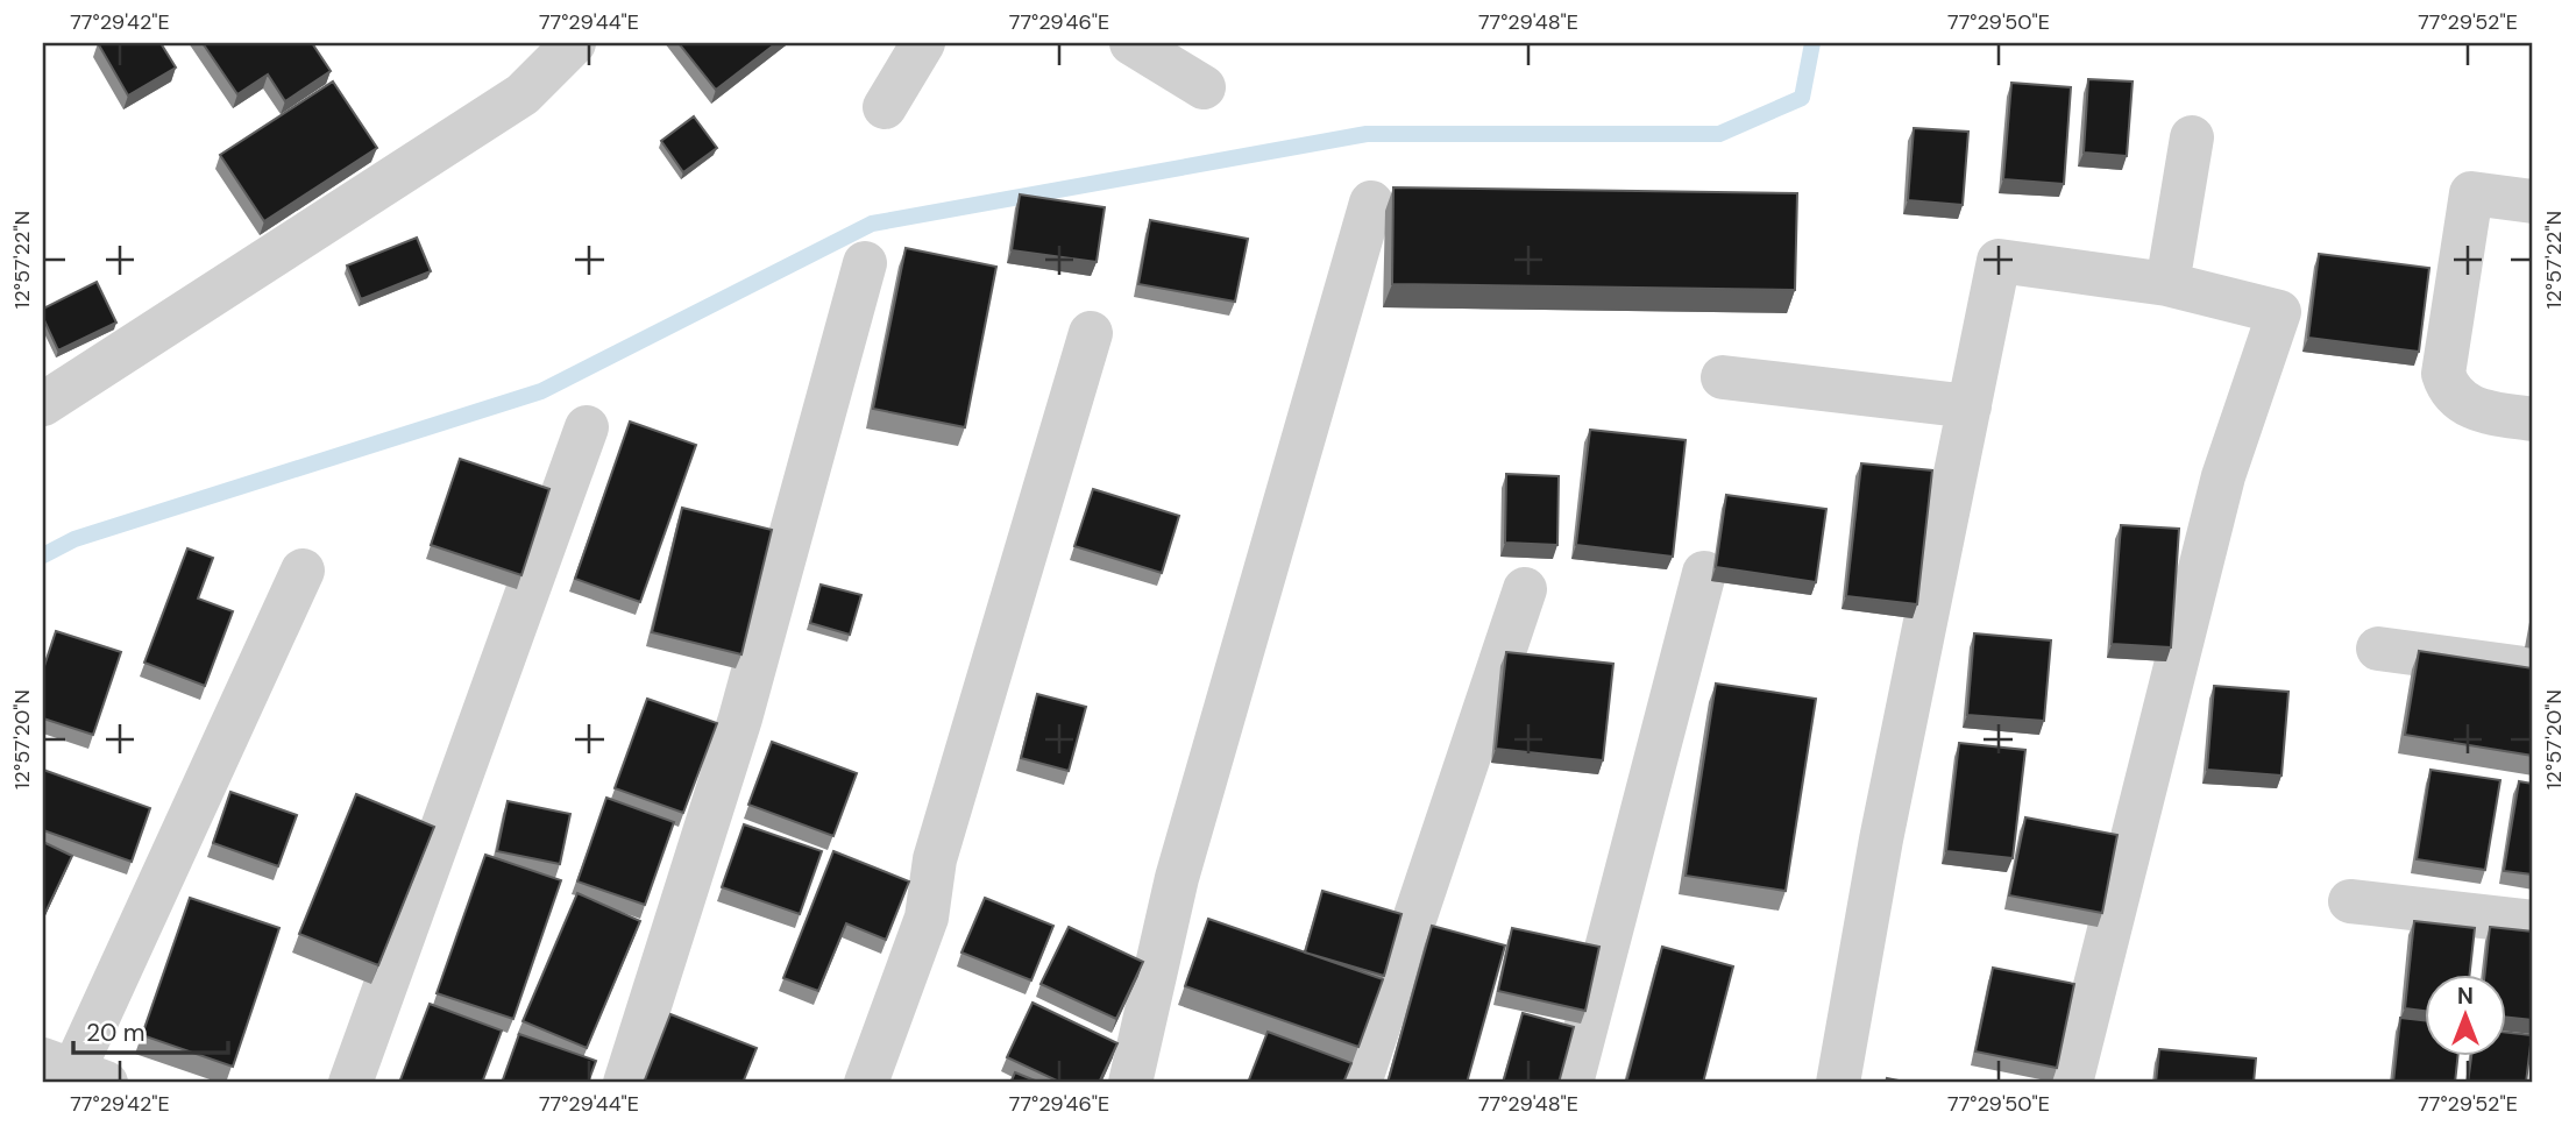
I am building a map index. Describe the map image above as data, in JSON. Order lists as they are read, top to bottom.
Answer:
{
  "scale_bar": "20 m",
  "north": "top",
  "coordinates": [
    "77°29'42\"E",
    "77°29'44\"E",
    "77°29'46\"E",
    "77°29'48\"E",
    "77°29'50\"E",
    "77°29'52\"E",
    "12°57'22\"N",
    "12°57'20\"N"
  ]
}
